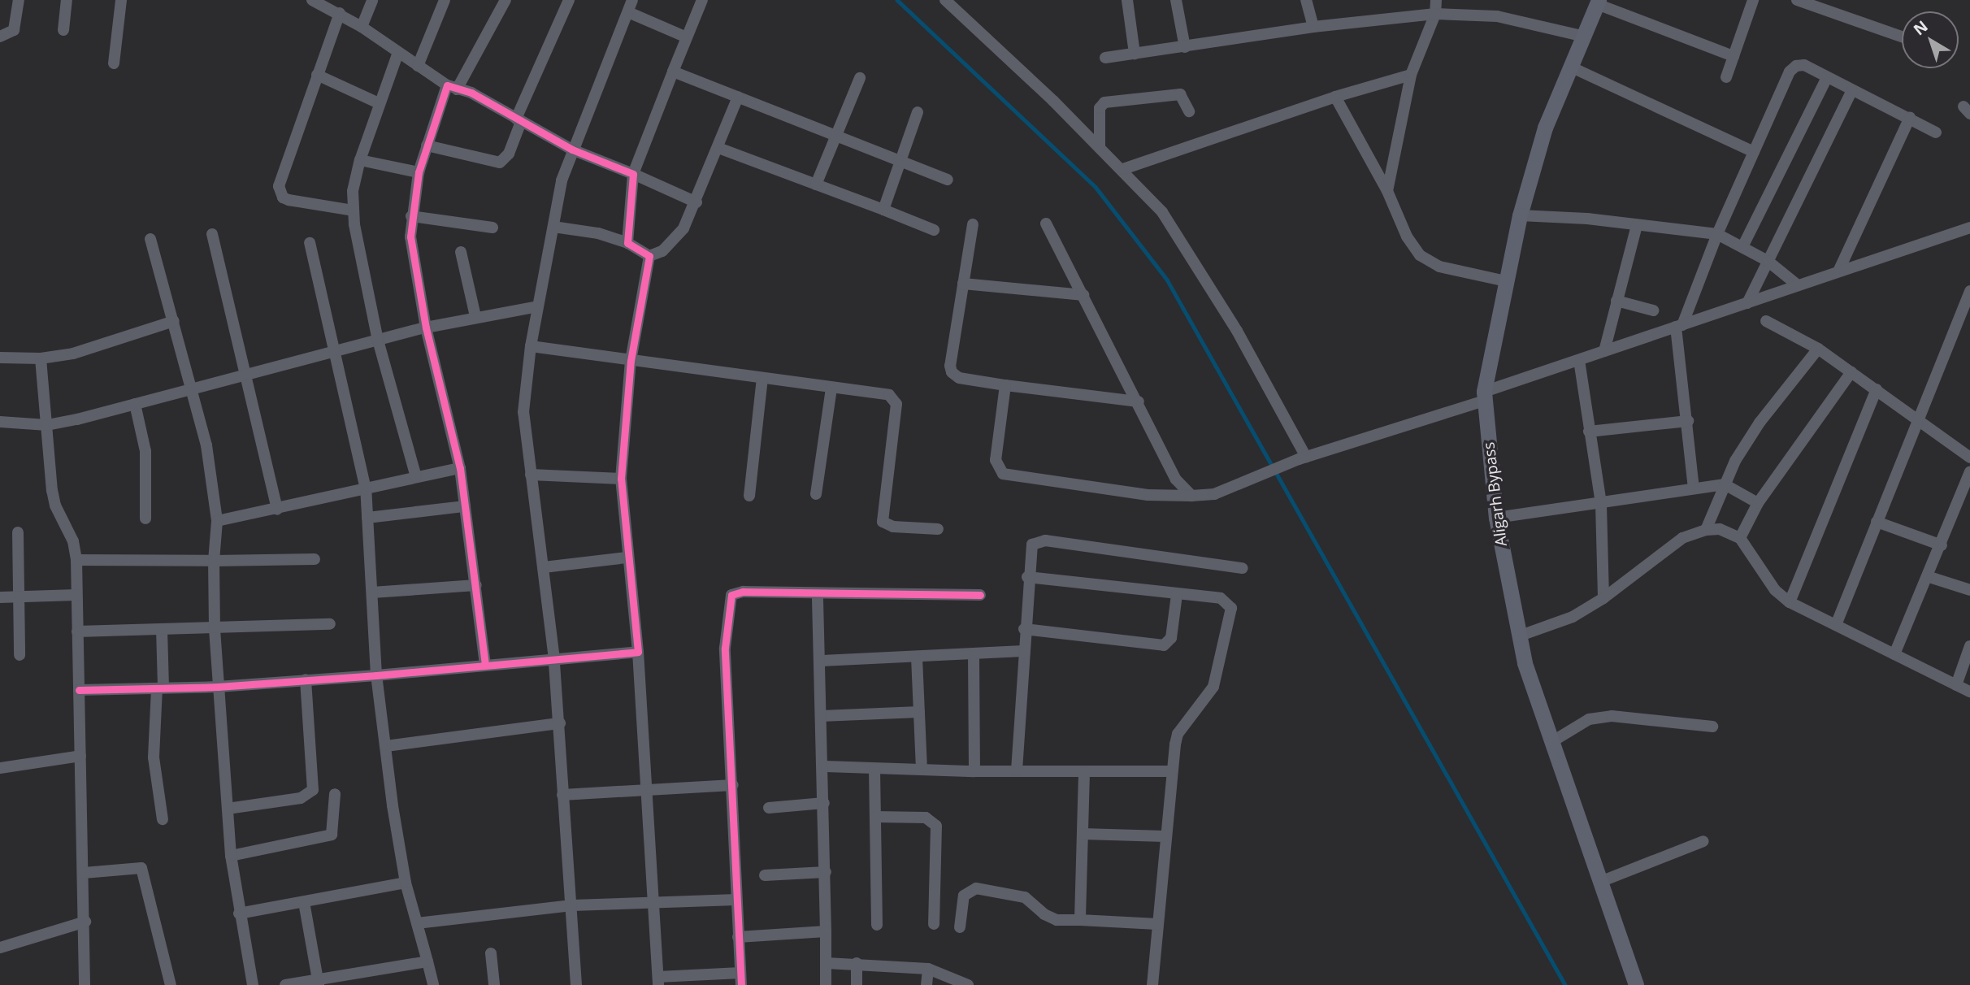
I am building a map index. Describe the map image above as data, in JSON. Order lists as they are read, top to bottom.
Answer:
{
  "streets": {
    "main road": ["Aligarh Bypass"]
  },
  "north": "top left"
}
